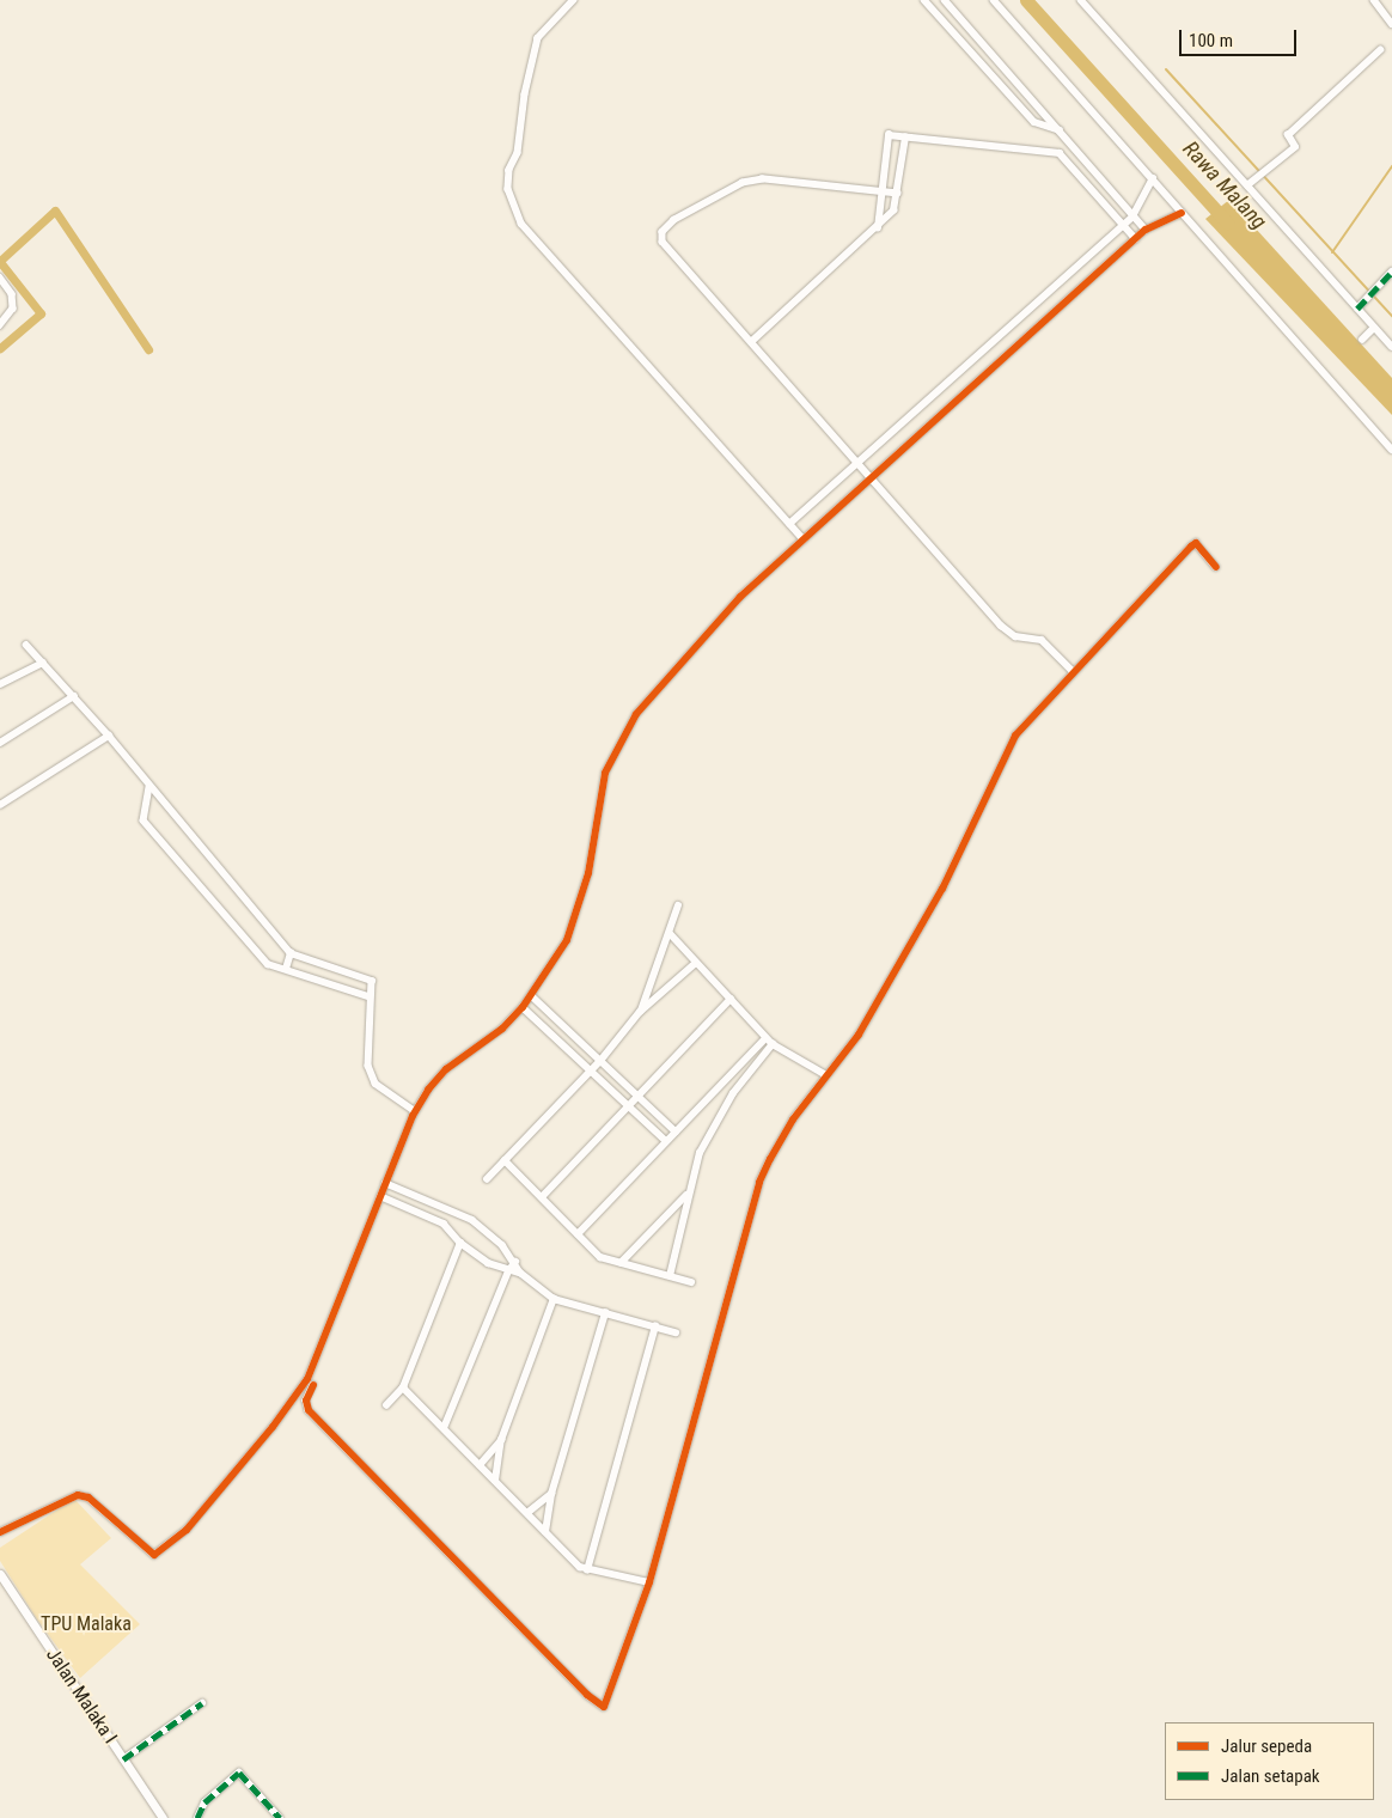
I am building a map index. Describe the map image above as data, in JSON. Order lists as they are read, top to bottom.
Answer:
{
  "streets": {
    "street": ["Jalan Malaka I"]
  },
  "water": ["Rawa Malang"],
  "parks": ["TPU Malaka"],
  "legend": ["Jalur sepeda", "Jalan setapak"],
  "scale_bar": "100 m"
}
